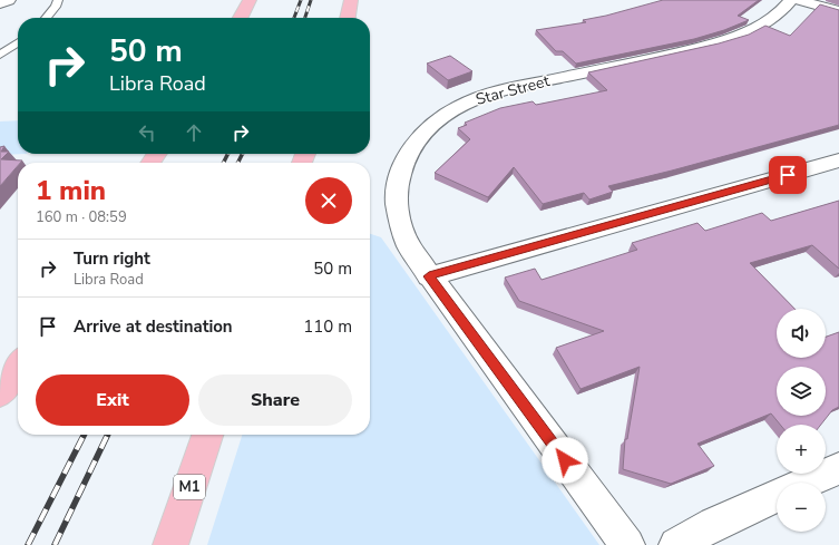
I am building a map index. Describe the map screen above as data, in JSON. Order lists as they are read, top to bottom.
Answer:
{
  "streets": {
    "highway": ["M1"],
    "street": ["Star Street"]
  },
  "page": {
    "turn": ["50 m", "Libra Road"],
    "heading": ["1 min", "160 m · 08:59"],
    "list": [
      {
        "name": "Turn right",
        "note": "Libra Road",
        "value": "50 m"
      },
      {
        "name": "Arrive at destination",
        "value": "110 m"
      }
    ],
    "map_buttons": ["+", "−"],
    "buttons": ["Exit", "Share"]
  }
}
